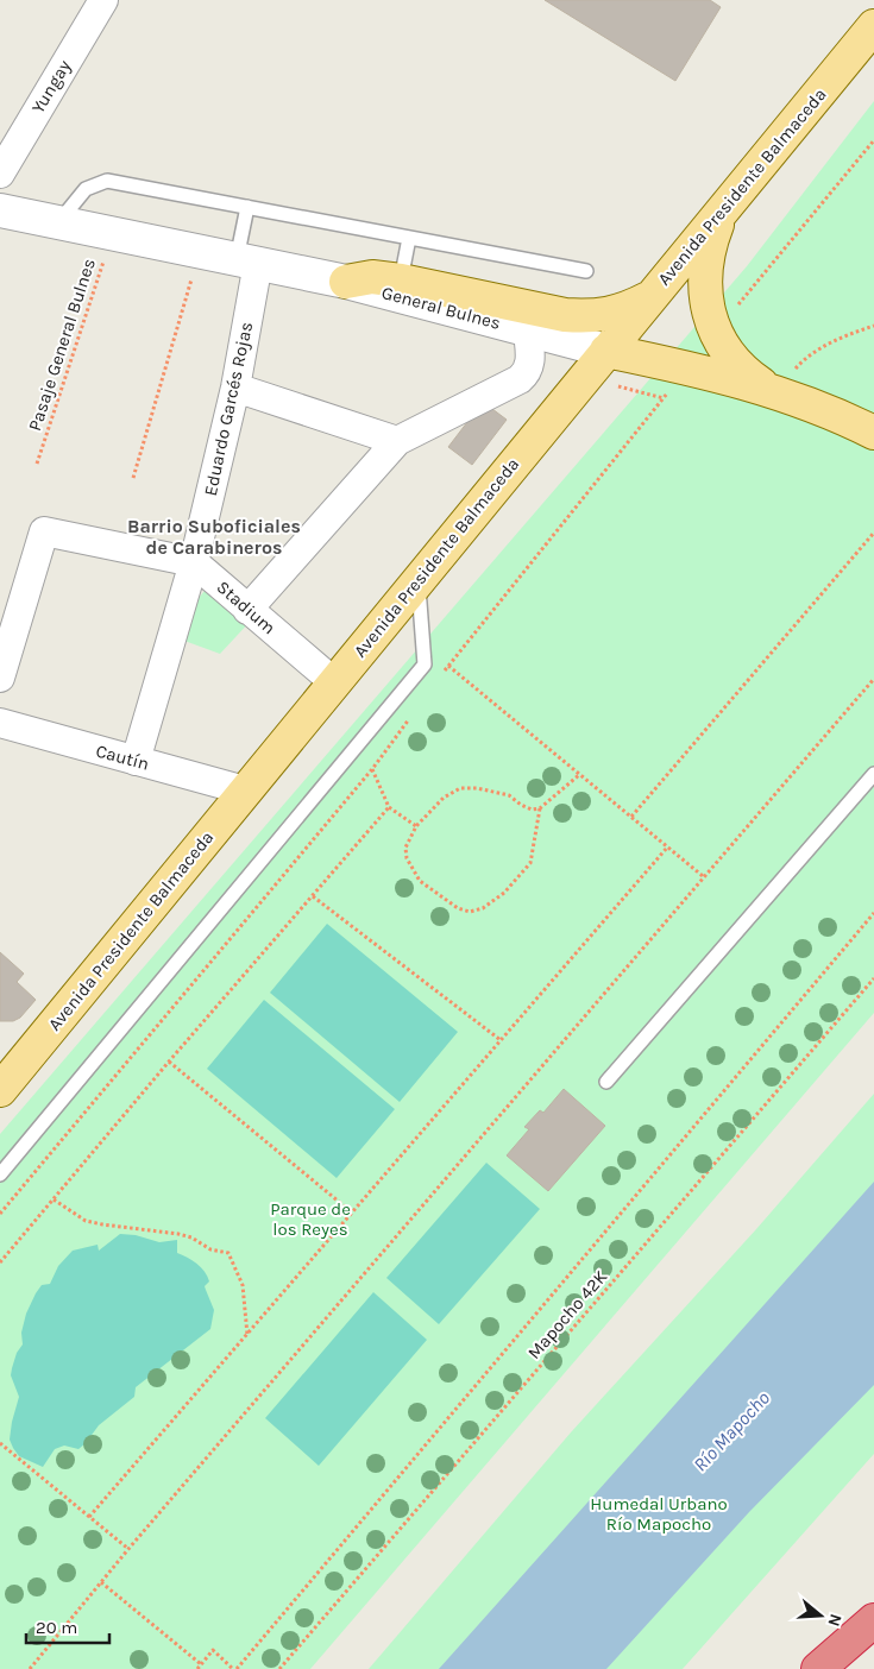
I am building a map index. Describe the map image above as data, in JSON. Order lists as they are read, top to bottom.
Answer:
{
  "streets": {
    "main road": ["Avenida Presidente Balmaceda", "General Bulnes"],
    "street": [
      "Yungay",
      "Eduardo Garcés Rojas",
      "Stadium",
      "Cautín"
    ],
    "path": ["Pasaje General Bulnes", "Mapocho 42K"]
  },
  "crossings": [
    ["Avenida Presidente Balmaceda", "General Bulnes"],
    ["Avenida Presidente Balmaceda", "Stadium"],
    ["Avenida Presidente Balmaceda", "Cautín"],
    ["General Bulnes", "Pasaje General Bulnes"],
    ["General Bulnes", "Eduardo Garcés Rojas"],
    ["Eduardo Garcés Rojas", "Stadium"],
    ["Eduardo Garcés Rojas", "Cautín"]
  ],
  "districts": ["Barrio Suboficiales de Carabineros"],
  "water": ["Río Mapocho"],
  "parks": ["Parque de los Reyes", "Humedal Urbano Río Mapocho"],
  "scale_bar": "20 m",
  "north": "right"
}
